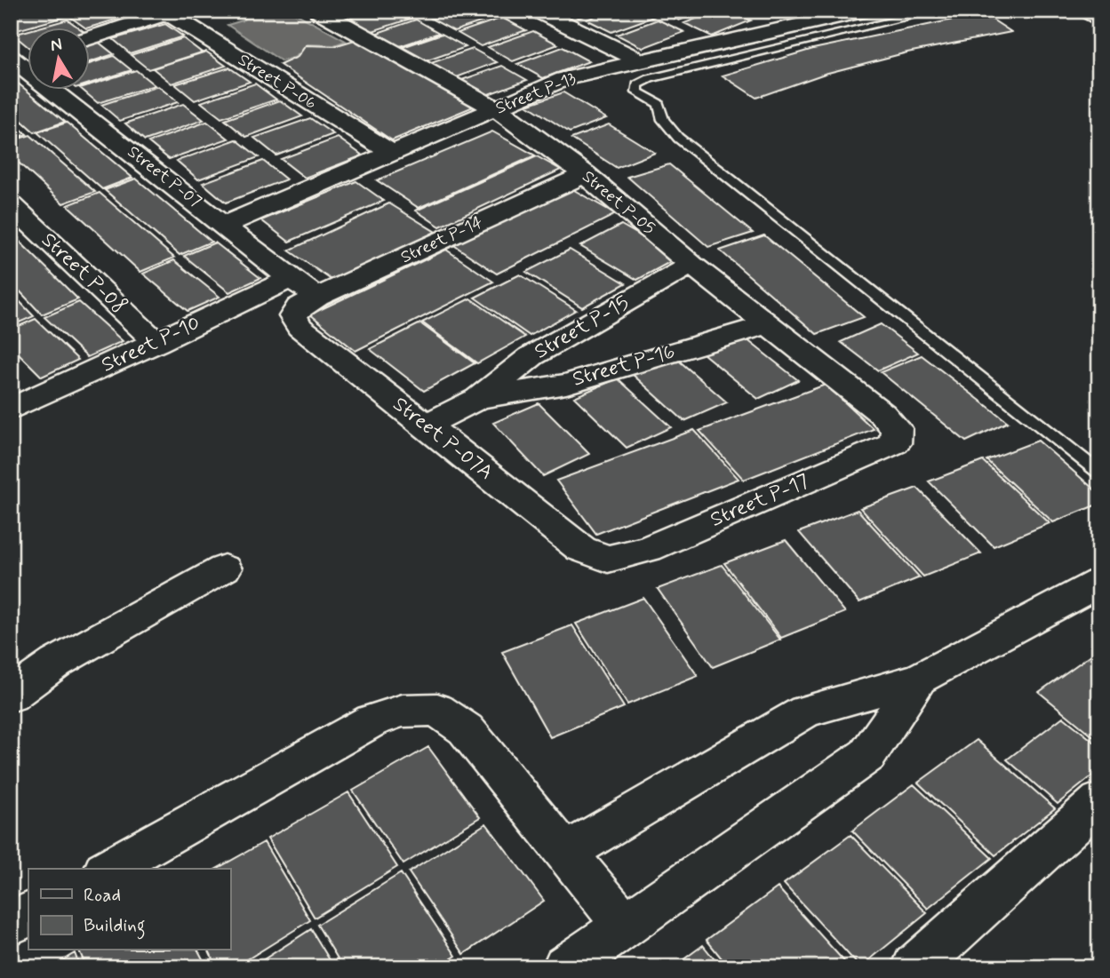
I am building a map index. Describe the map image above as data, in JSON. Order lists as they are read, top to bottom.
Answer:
{
  "streets": {
    "street": [
      "Street P-06",
      "Street P-13",
      "Street P-07",
      "Street P-05",
      "Street P-14",
      "Street P-08",
      "Street P-15",
      "Street P-10",
      "Street P-16",
      "Street P-07A",
      "Street P-17"
    ]
  },
  "crossings": [
    ["Street P-06", "Street P-13"],
    ["Street P-13", "Street P-07"],
    ["Street P-13", "Street P-05"],
    ["Street P-07", "Street P-14"],
    ["Street P-07", "Street P-10"],
    ["Street P-07", "Street P-07A"],
    ["Street P-05", "Street P-14"],
    ["Street P-05", "Street P-15"],
    ["Street P-05", "Street P-16"],
    ["Street P-05", "Street P-17"],
    ["Street P-14", "Street P-10"],
    ["Street P-14", "Street P-07A"],
    ["Street P-08", "Street P-10"],
    ["Street P-15", "Street P-16"],
    ["Street P-10", "Street P-07A"],
    ["Street P-07A", "Street P-17"]
  ],
  "legend": ["Road", "Building"],
  "north": "top"
}
